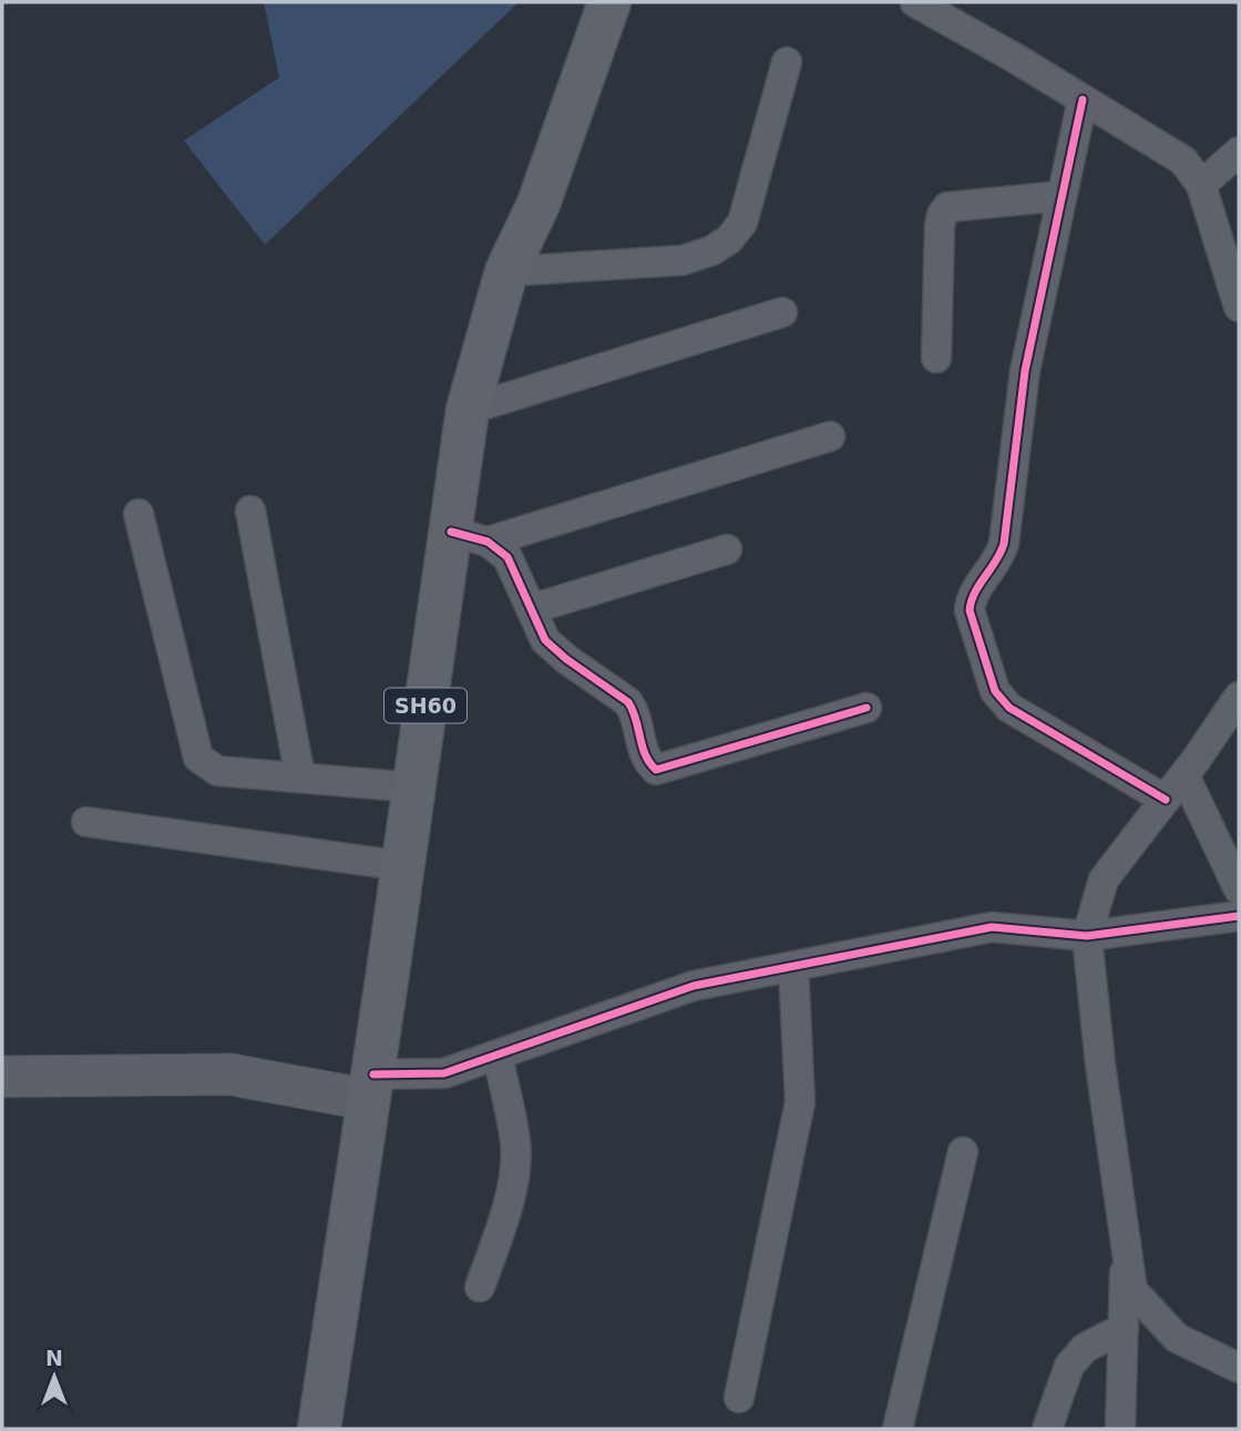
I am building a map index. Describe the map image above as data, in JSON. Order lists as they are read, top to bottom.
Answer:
{
  "streets": {
    "main road": ["SH60"]
  },
  "north": "top"
}
